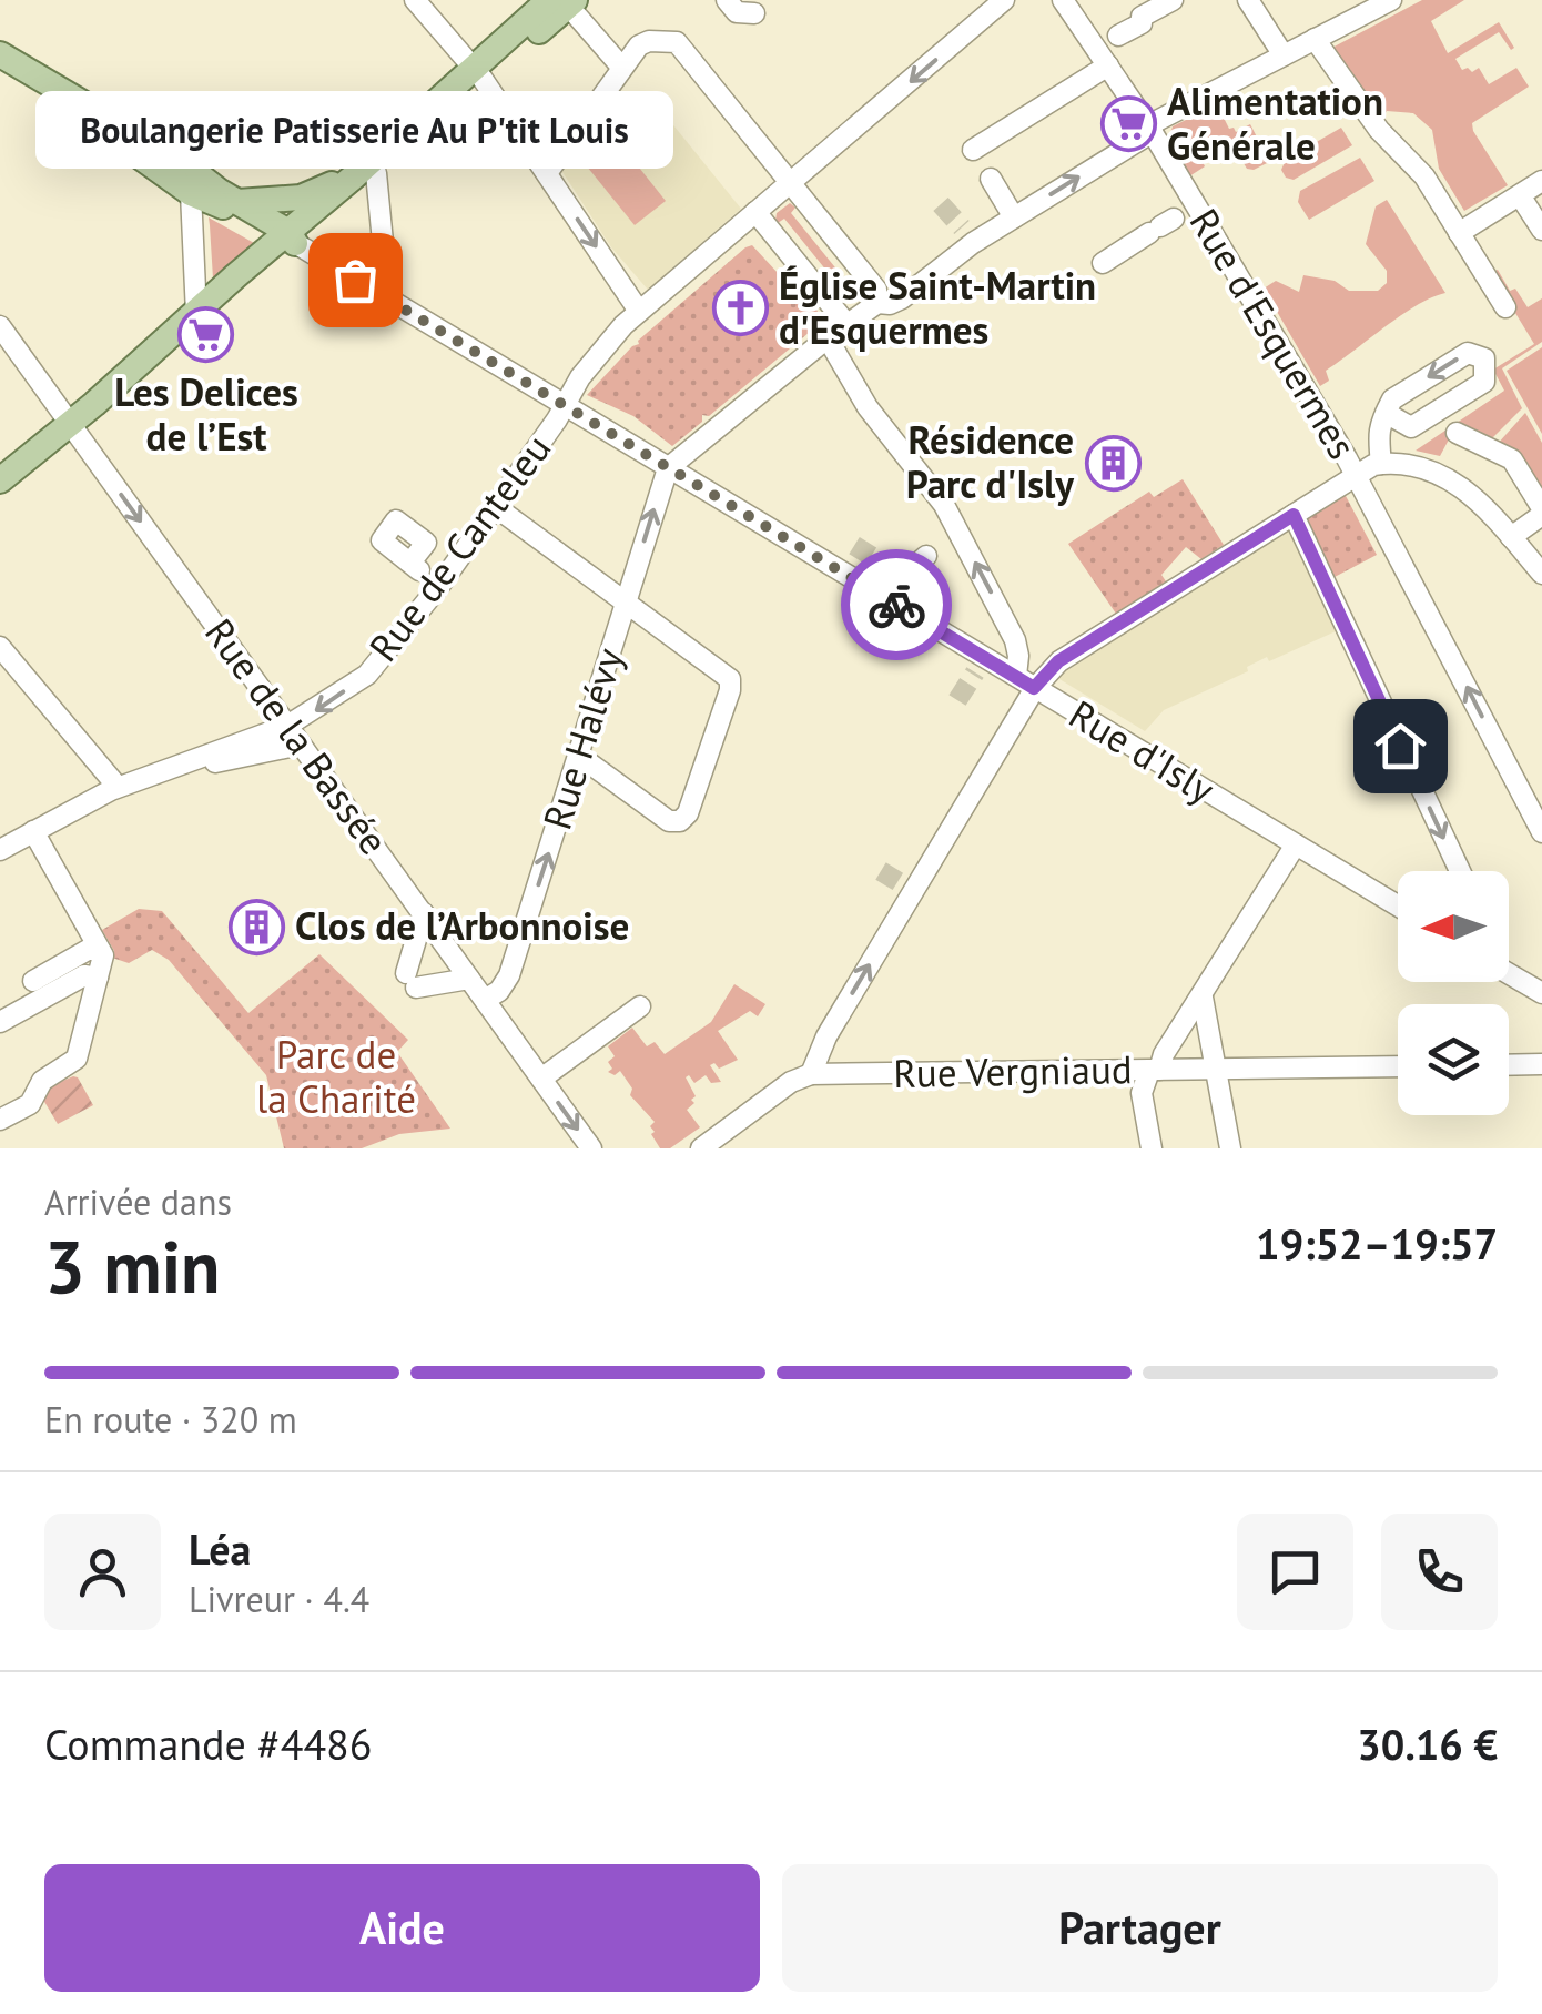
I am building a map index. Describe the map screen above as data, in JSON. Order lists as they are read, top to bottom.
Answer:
{
  "streets": {
    "street": [
      "Rue d'Esquermes",
      "Rue de Canteleu",
      "Rue de la Bassée",
      "Rue Halévy",
      "Rue d'Isly",
      "Rue Vergniaud"
    ]
  },
  "crossings": [
    ["Rue de Canteleu", "Rue de la Bassée"],
    ["Rue de Canteleu", "Rue d'Isly"],
    ["Rue de la Bassée", "Rue Halévy"],
    ["Rue Halévy", "Rue d'Isly"]
  ],
  "one_way": ["Rue de la Bassée", "Rue Halévy"],
  "parks": ["Parc de la Charité"],
  "places": {
    "supermarket": ["Alimentation Générale", "Les Delices de l’Est"],
    "other": ["Boulangerie Patisserie Au P'tit Louis"],
    "church": ["Église Saint-Martin d'Esquermes"],
    "building": ["Résidence Parc d'Isly", "Clos de l’Arbonnoise"]
  },
  "north": "left",
  "page": {
    "bubble": "Boulangerie Patisserie Au P'tit Louis",
    "heading": ["3 min", "Arrivée dans", "19:52–19:57"],
    "panel": [
      "Léa",
      "Livreur · 4.4",
      "Commande #4486",
      "30.16 €"
    ],
    "bar": "En route · 320 m",
    "buttons": ["Aide", "Partager"]
  }
}
